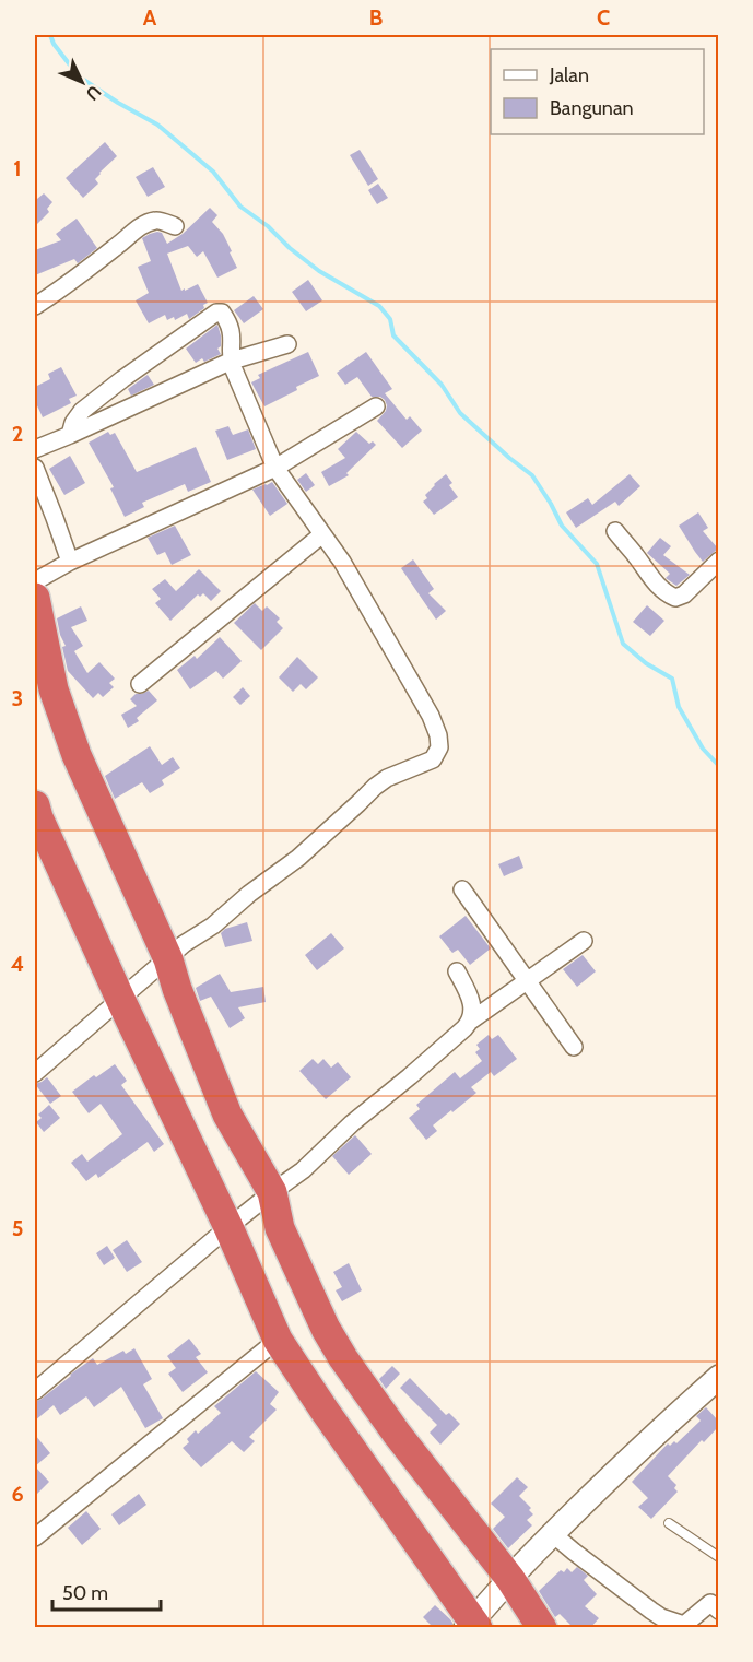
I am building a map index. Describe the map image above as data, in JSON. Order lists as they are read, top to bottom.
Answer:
{
  "legend": ["Jalan", "Bangunan"],
  "scale_bar": "50 m",
  "north": "bottom right",
  "grid": {
    "columns": ["A", "B", "C"],
    "rows": [
      "1",
      "2",
      "3",
      "4",
      "5",
      "6"
    ]
  }
}
